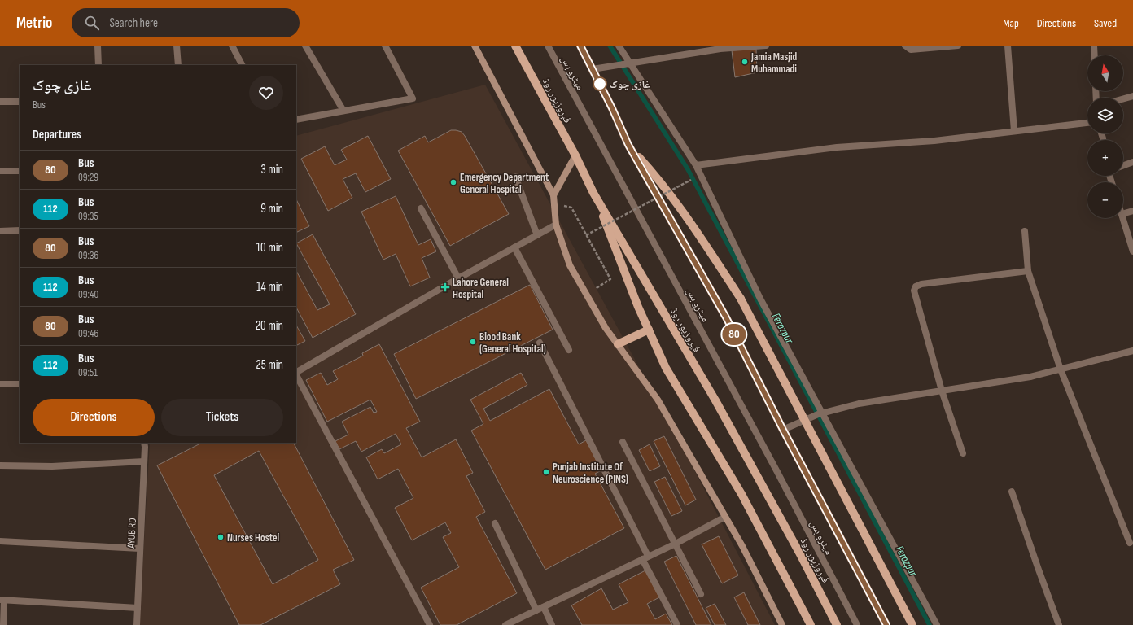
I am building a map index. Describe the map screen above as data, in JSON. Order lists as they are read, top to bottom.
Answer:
{
  "streets": {
    "main road": ["فیروزپور روڈ"],
    "street": ["میٹرو بس", "AYUB RD"]
  },
  "water": ["Ferozpur"],
  "places": {
    "other": [
      "Jamia Masjid Muhammadi",
      "غازی چوک",
      "Emergency Department General Hospital",
      "Blood Bank (General Hospital)",
      "Punjab Institute Of Neuroscience (PINS)",
      "Nurses Hostel"
    ],
    "health": ["Lahore General Hospital"]
  },
  "lines": ["bus line 80"],
  "north": "top",
  "page": {
    "header": "Metrio",
    "search": "Search here",
    "nav": ["Map", "Directions", "Saved"],
    "on_map": "80",
    "map_buttons": ["+", "−"],
    "heading": [
      ["غازی چوک", "Bus"],
      "Departures"
    ],
    "list": [
      {
        "mark": "80",
        "name": "Bus",
        "note": "09:29",
        "value": "3 min"
      },
      {
        "mark": "112",
        "name": "Bus",
        "note": "09:35",
        "value": "9 min"
      },
      {
        "mark": "80",
        "name": "Bus",
        "note": "09:36",
        "value": "10 min"
      },
      {
        "mark": "112",
        "name": "Bus",
        "note": "09:40",
        "value": "14 min"
      },
      {
        "mark": "80",
        "name": "Bus",
        "note": "09:46",
        "value": "20 min"
      },
      {
        "mark": "112",
        "name": "Bus",
        "note": "09:51",
        "value": "25 min"
      }
    ],
    "buttons": ["Directions", "Tickets"]
  }
}
